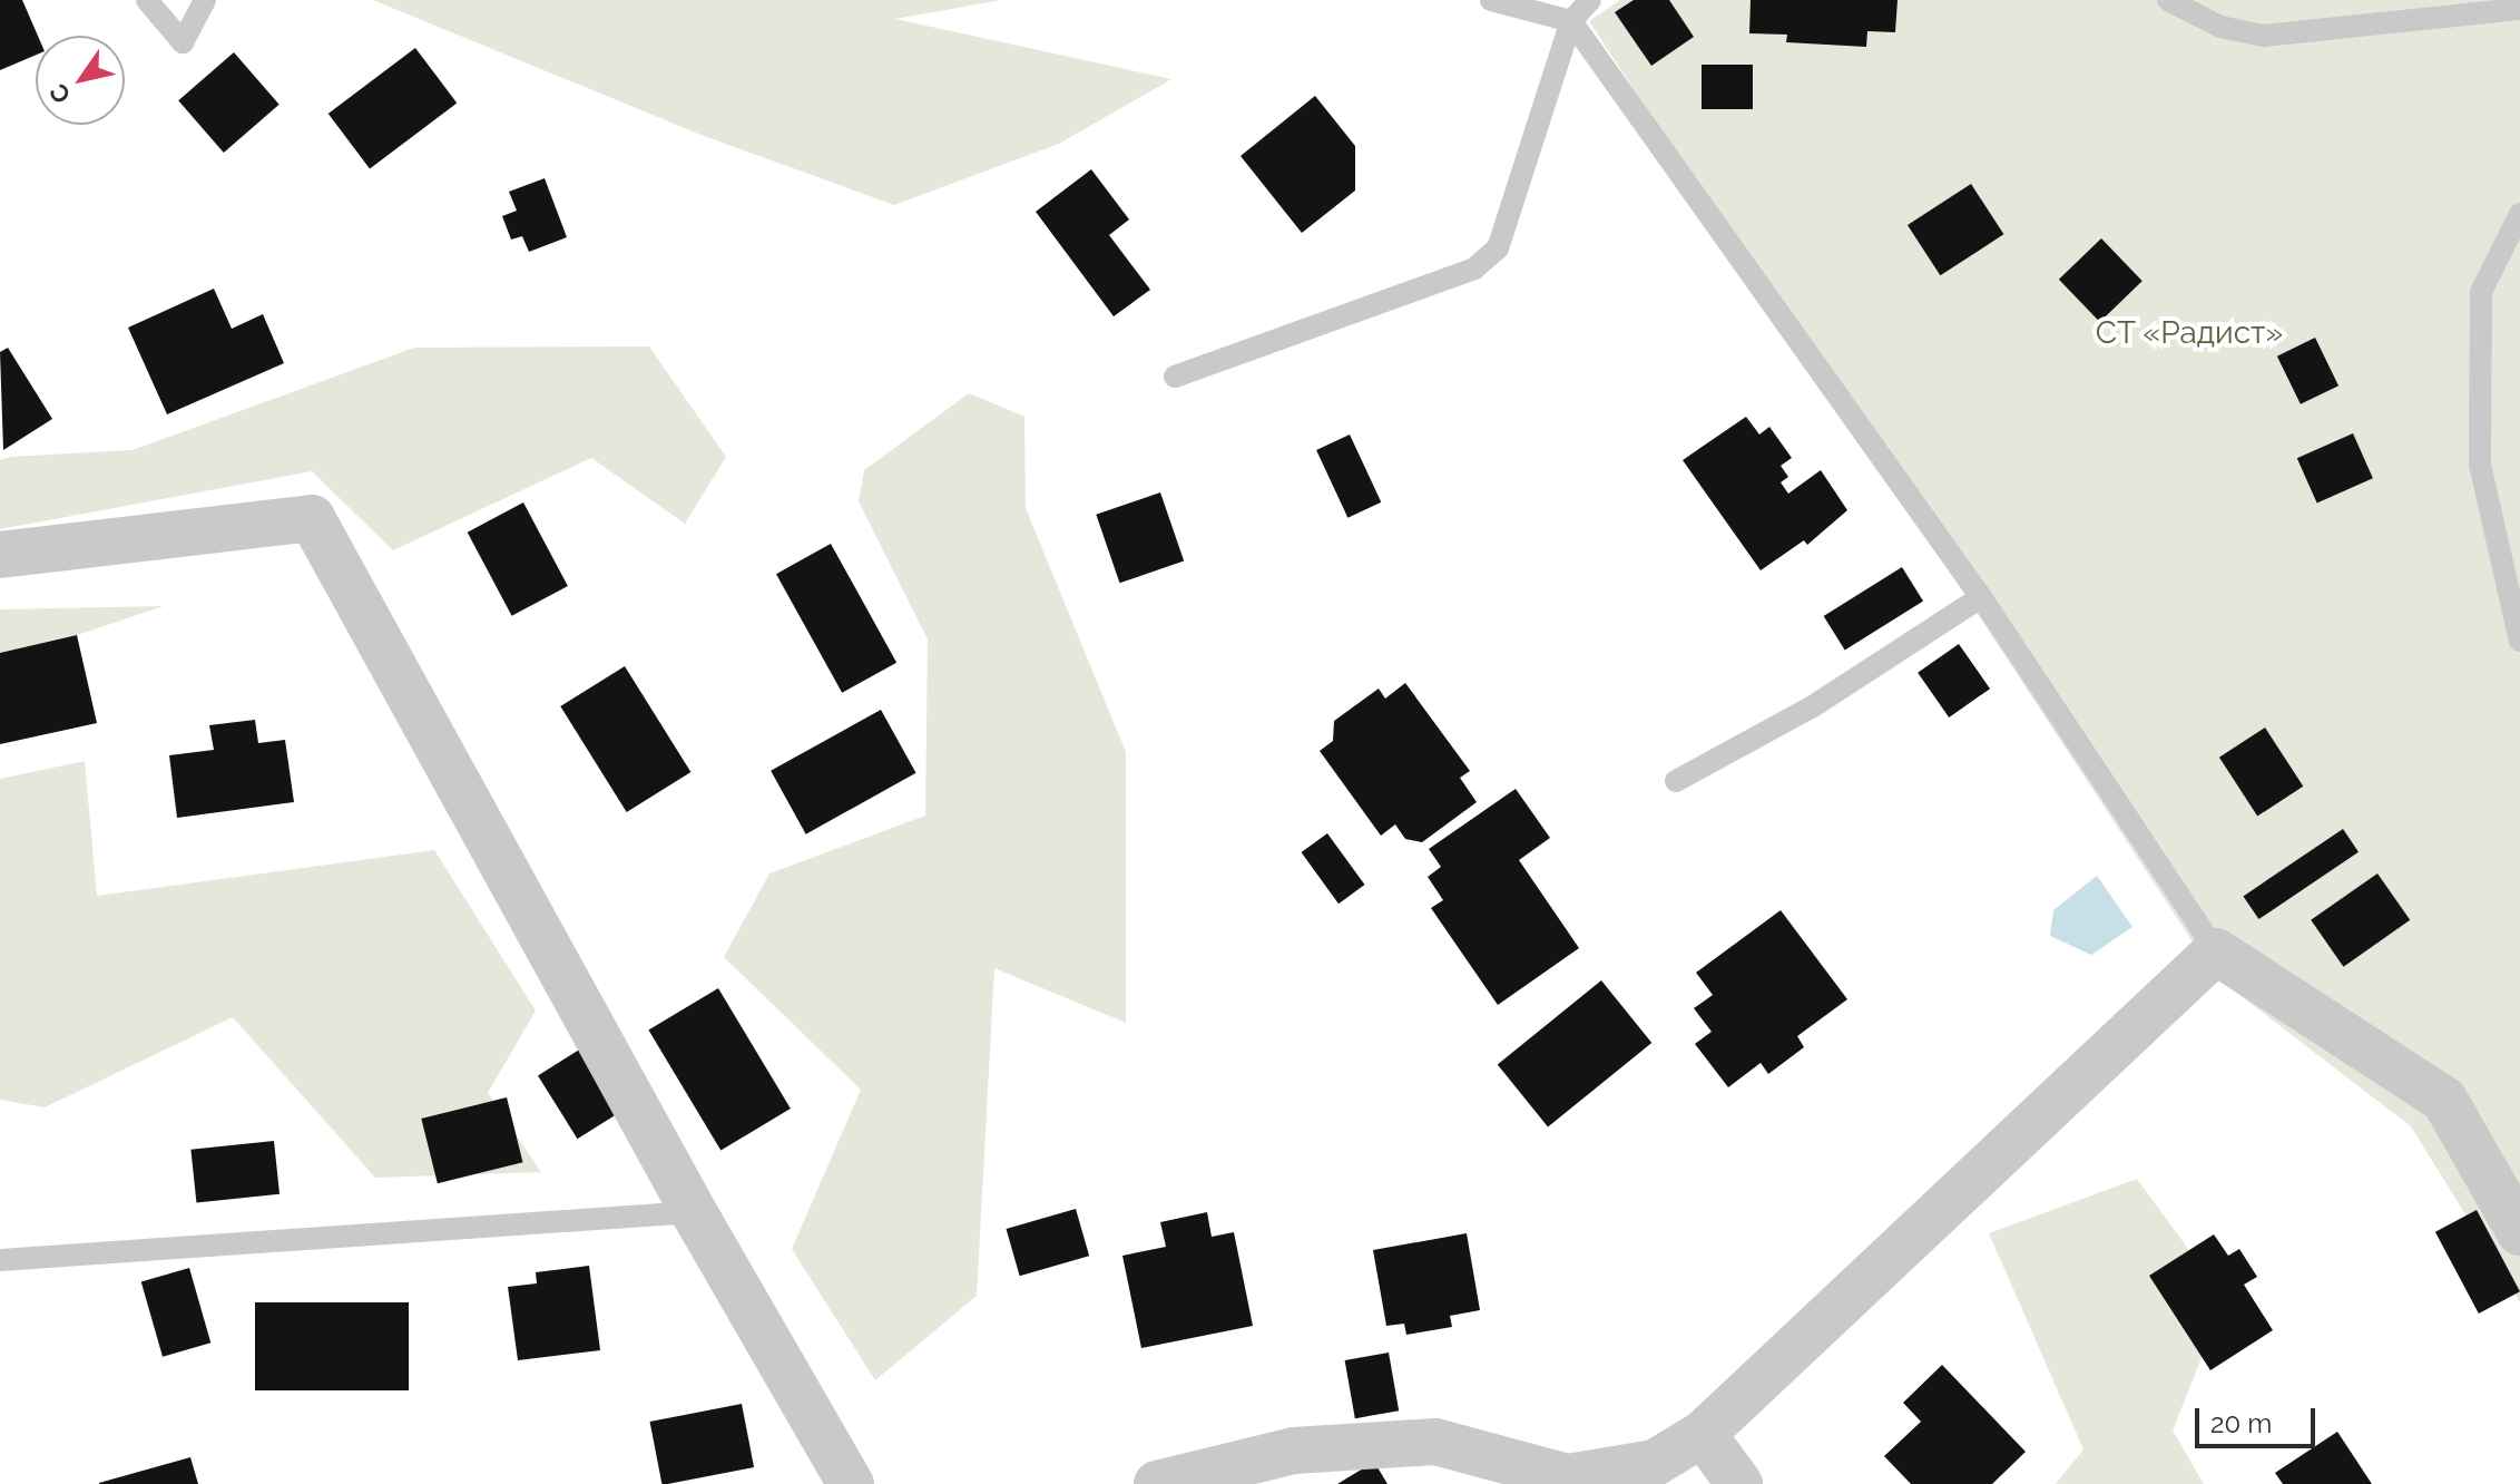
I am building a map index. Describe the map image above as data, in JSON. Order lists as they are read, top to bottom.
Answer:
{
  "parks": ["СТ «Радист»"],
  "scale_bar": "20 m",
  "north": "bottom left"
}
